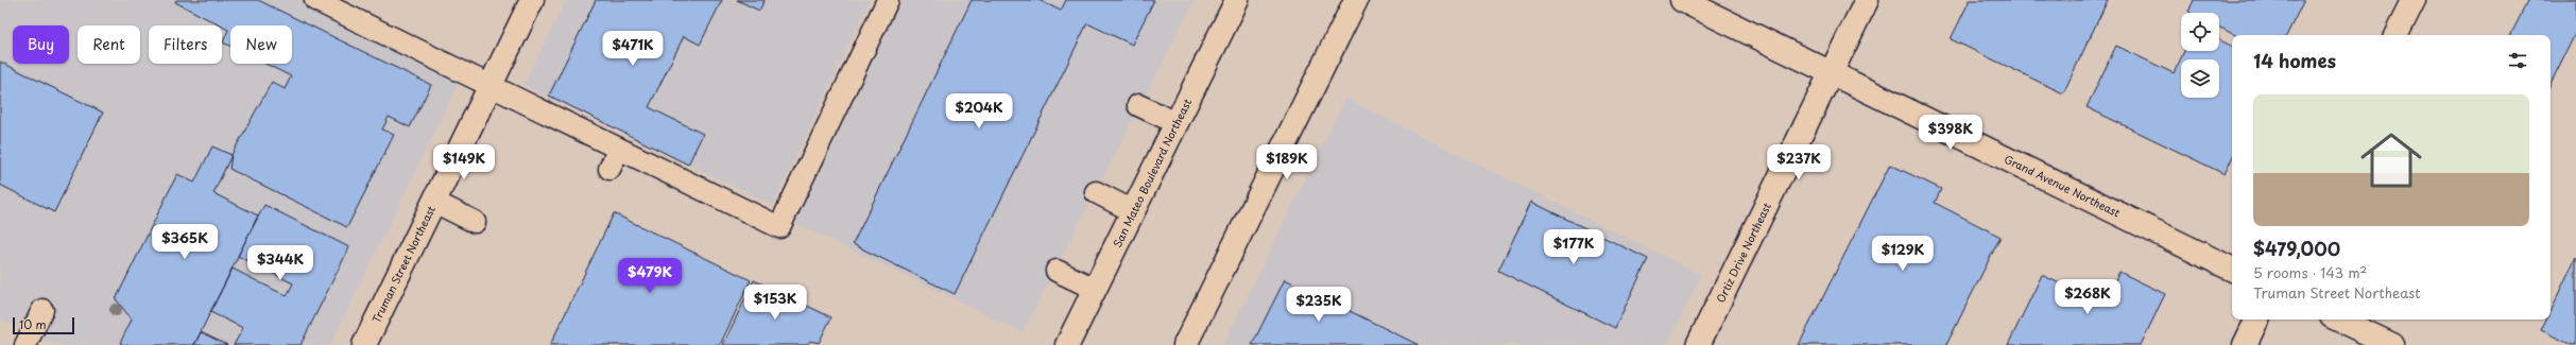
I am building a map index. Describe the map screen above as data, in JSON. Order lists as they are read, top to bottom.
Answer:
{
  "streets": {
    "street": [
      "San Mateo Boulevard Northeast",
      "Grand Avenue Northeast",
      "Ortiz Drive Northeast",
      "Truman Street Northeast"
    ]
  },
  "crossings": [
    ["Grand Avenue Northeast", "Ortiz Drive Northeast"]
  ],
  "scale_bar": "10 m",
  "page": {
    "chip": [
      "Buy",
      "Rent",
      "Filters",
      "New"
    ],
    "price": [
      "$471K",
      "$204K",
      "$398K",
      "$149K",
      "$189K",
      "$237K",
      "$365K",
      "$177K",
      "$129K",
      "$344K",
      "$479K",
      "$268K",
      "$153K",
      "$235K"
    ],
    "heading": "14 homes",
    "list": [
      {
        "name": "$479,000",
        "note": "5 rooms · 143 m² · Truman Street Northeast"
      }
    ],
    "scale": "10 m"
  }
}
